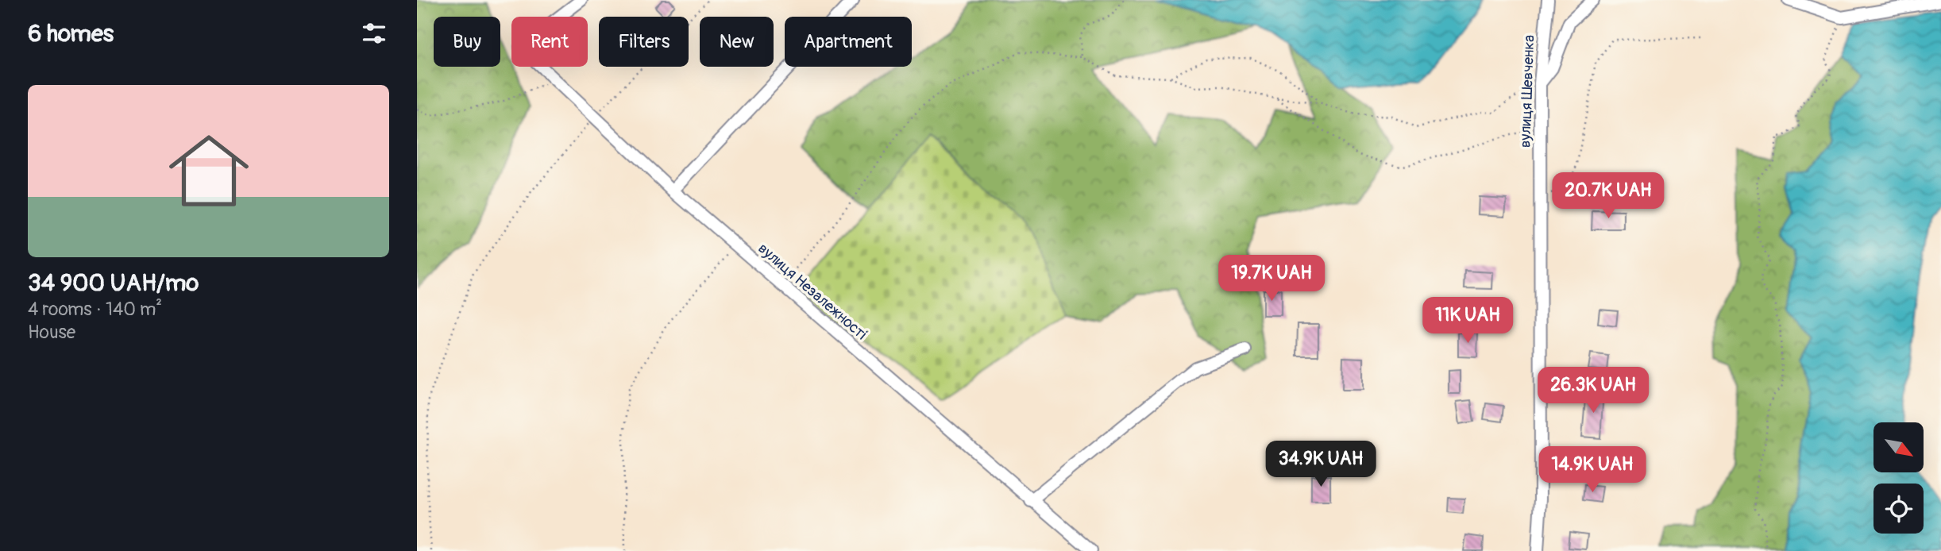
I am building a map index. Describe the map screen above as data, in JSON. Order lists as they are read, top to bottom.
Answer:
{
  "streets": {
    "street": ["вулиця Шевченка", "вулиця Незалежності"]
  },
  "north": "bottom right",
  "page": {
    "heading": "6 homes",
    "chip": [
      "Buy",
      "Rent",
      "Filters",
      "New",
      "Apartment"
    ],
    "list": [
      {
        "name": "34 900 UAH/mo",
        "note": "4 rooms · 140 m² · House"
      }
    ],
    "price": [
      "20.7K UAH",
      "19.7K UAH",
      "11K UAH",
      "26.3K UAH",
      "34.9K UAH",
      "14.9K UAH"
    ]
  }
}
